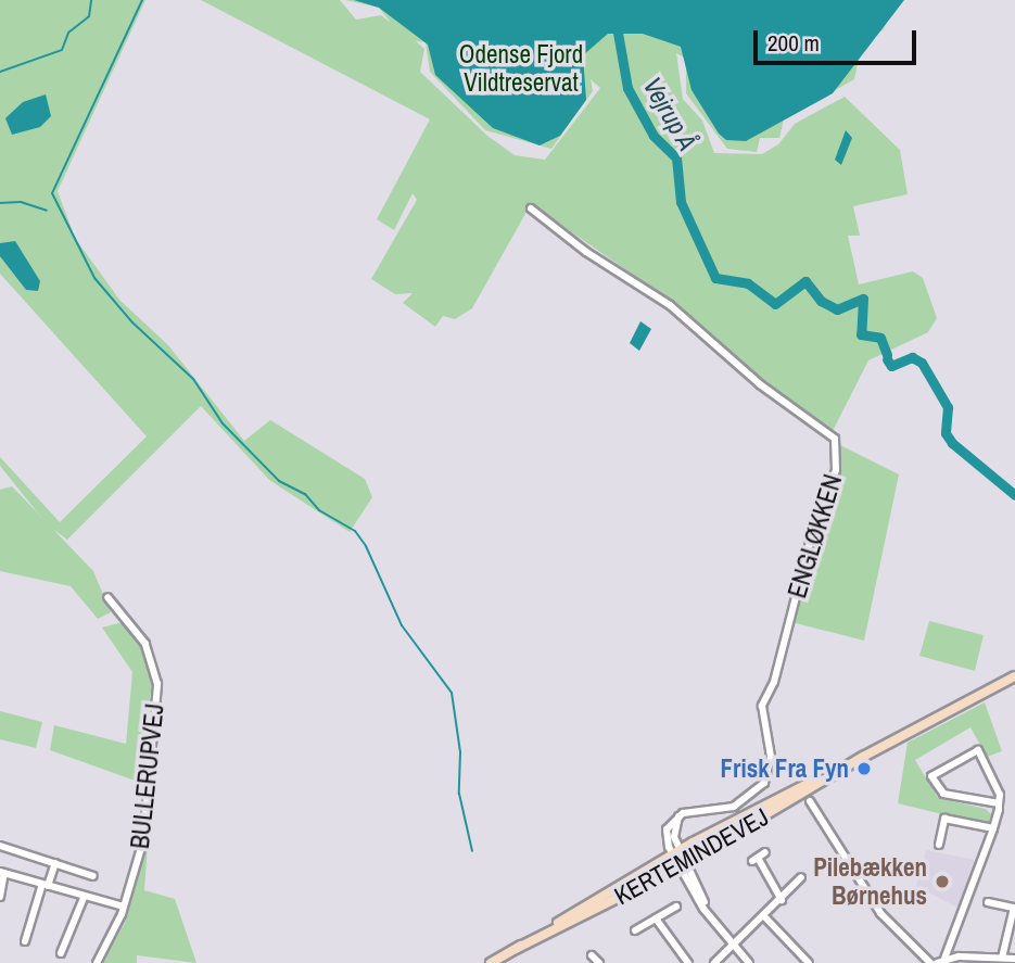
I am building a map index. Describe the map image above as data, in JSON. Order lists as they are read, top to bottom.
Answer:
{
  "streets": {
    "main road": ["KERTEMINDEVEJ"],
    "street": ["ENGLØKKEN", "BULLERUPVEJ"]
  },
  "crossings": [
    ["ENGLØKKEN", "KERTEMINDEVEJ"]
  ],
  "water": ["Vejrup Å"],
  "parks": ["Odense Fjord Vildtreservat"],
  "places": ["Frisk Fra Fyn", "Pilebækken Børnehus"],
  "scale_bar": "200 m"
}
